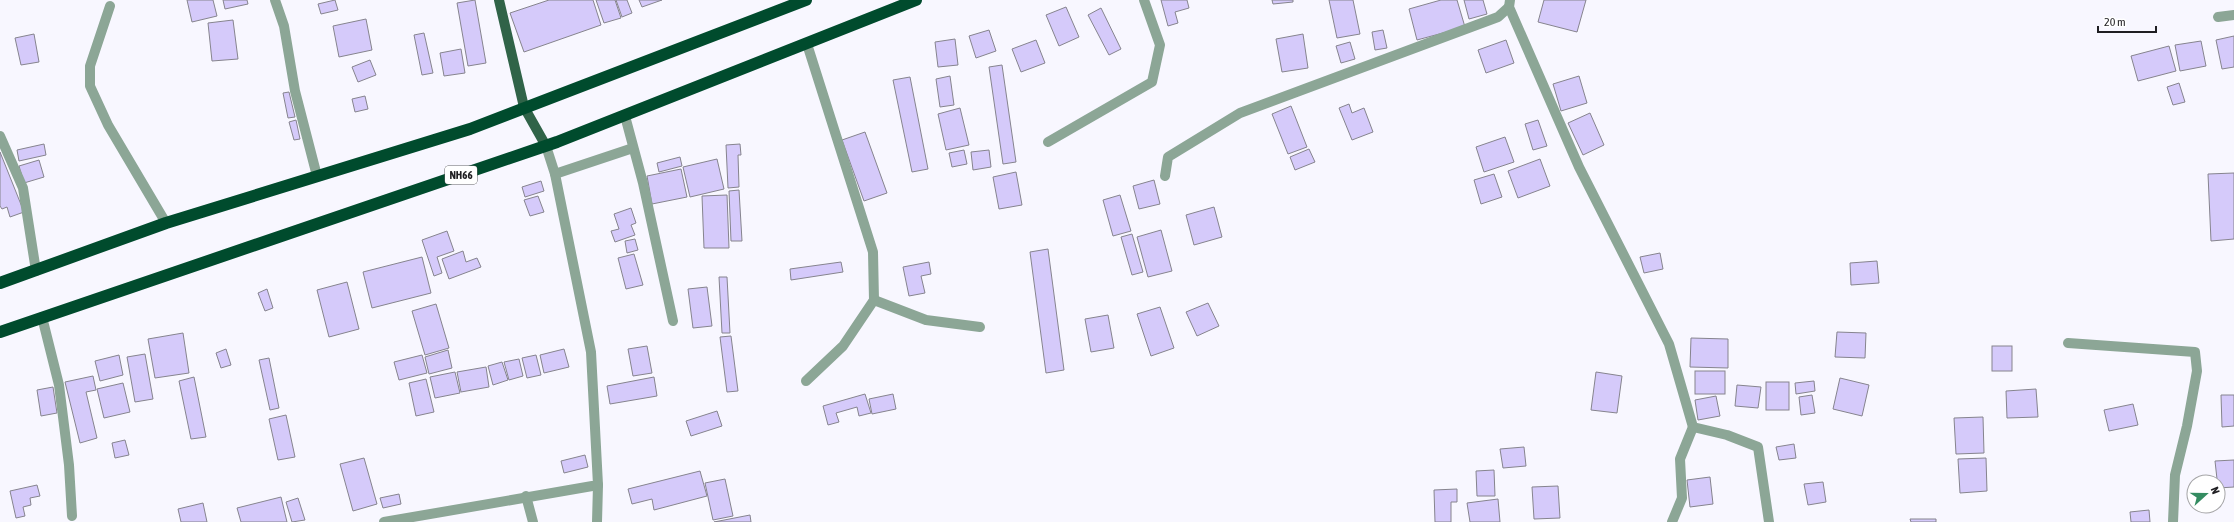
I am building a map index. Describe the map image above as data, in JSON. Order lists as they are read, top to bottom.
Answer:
{
  "streets": {
    "highway": ["NH66"]
  },
  "scale_bar": "20 m",
  "north": "right"
}
